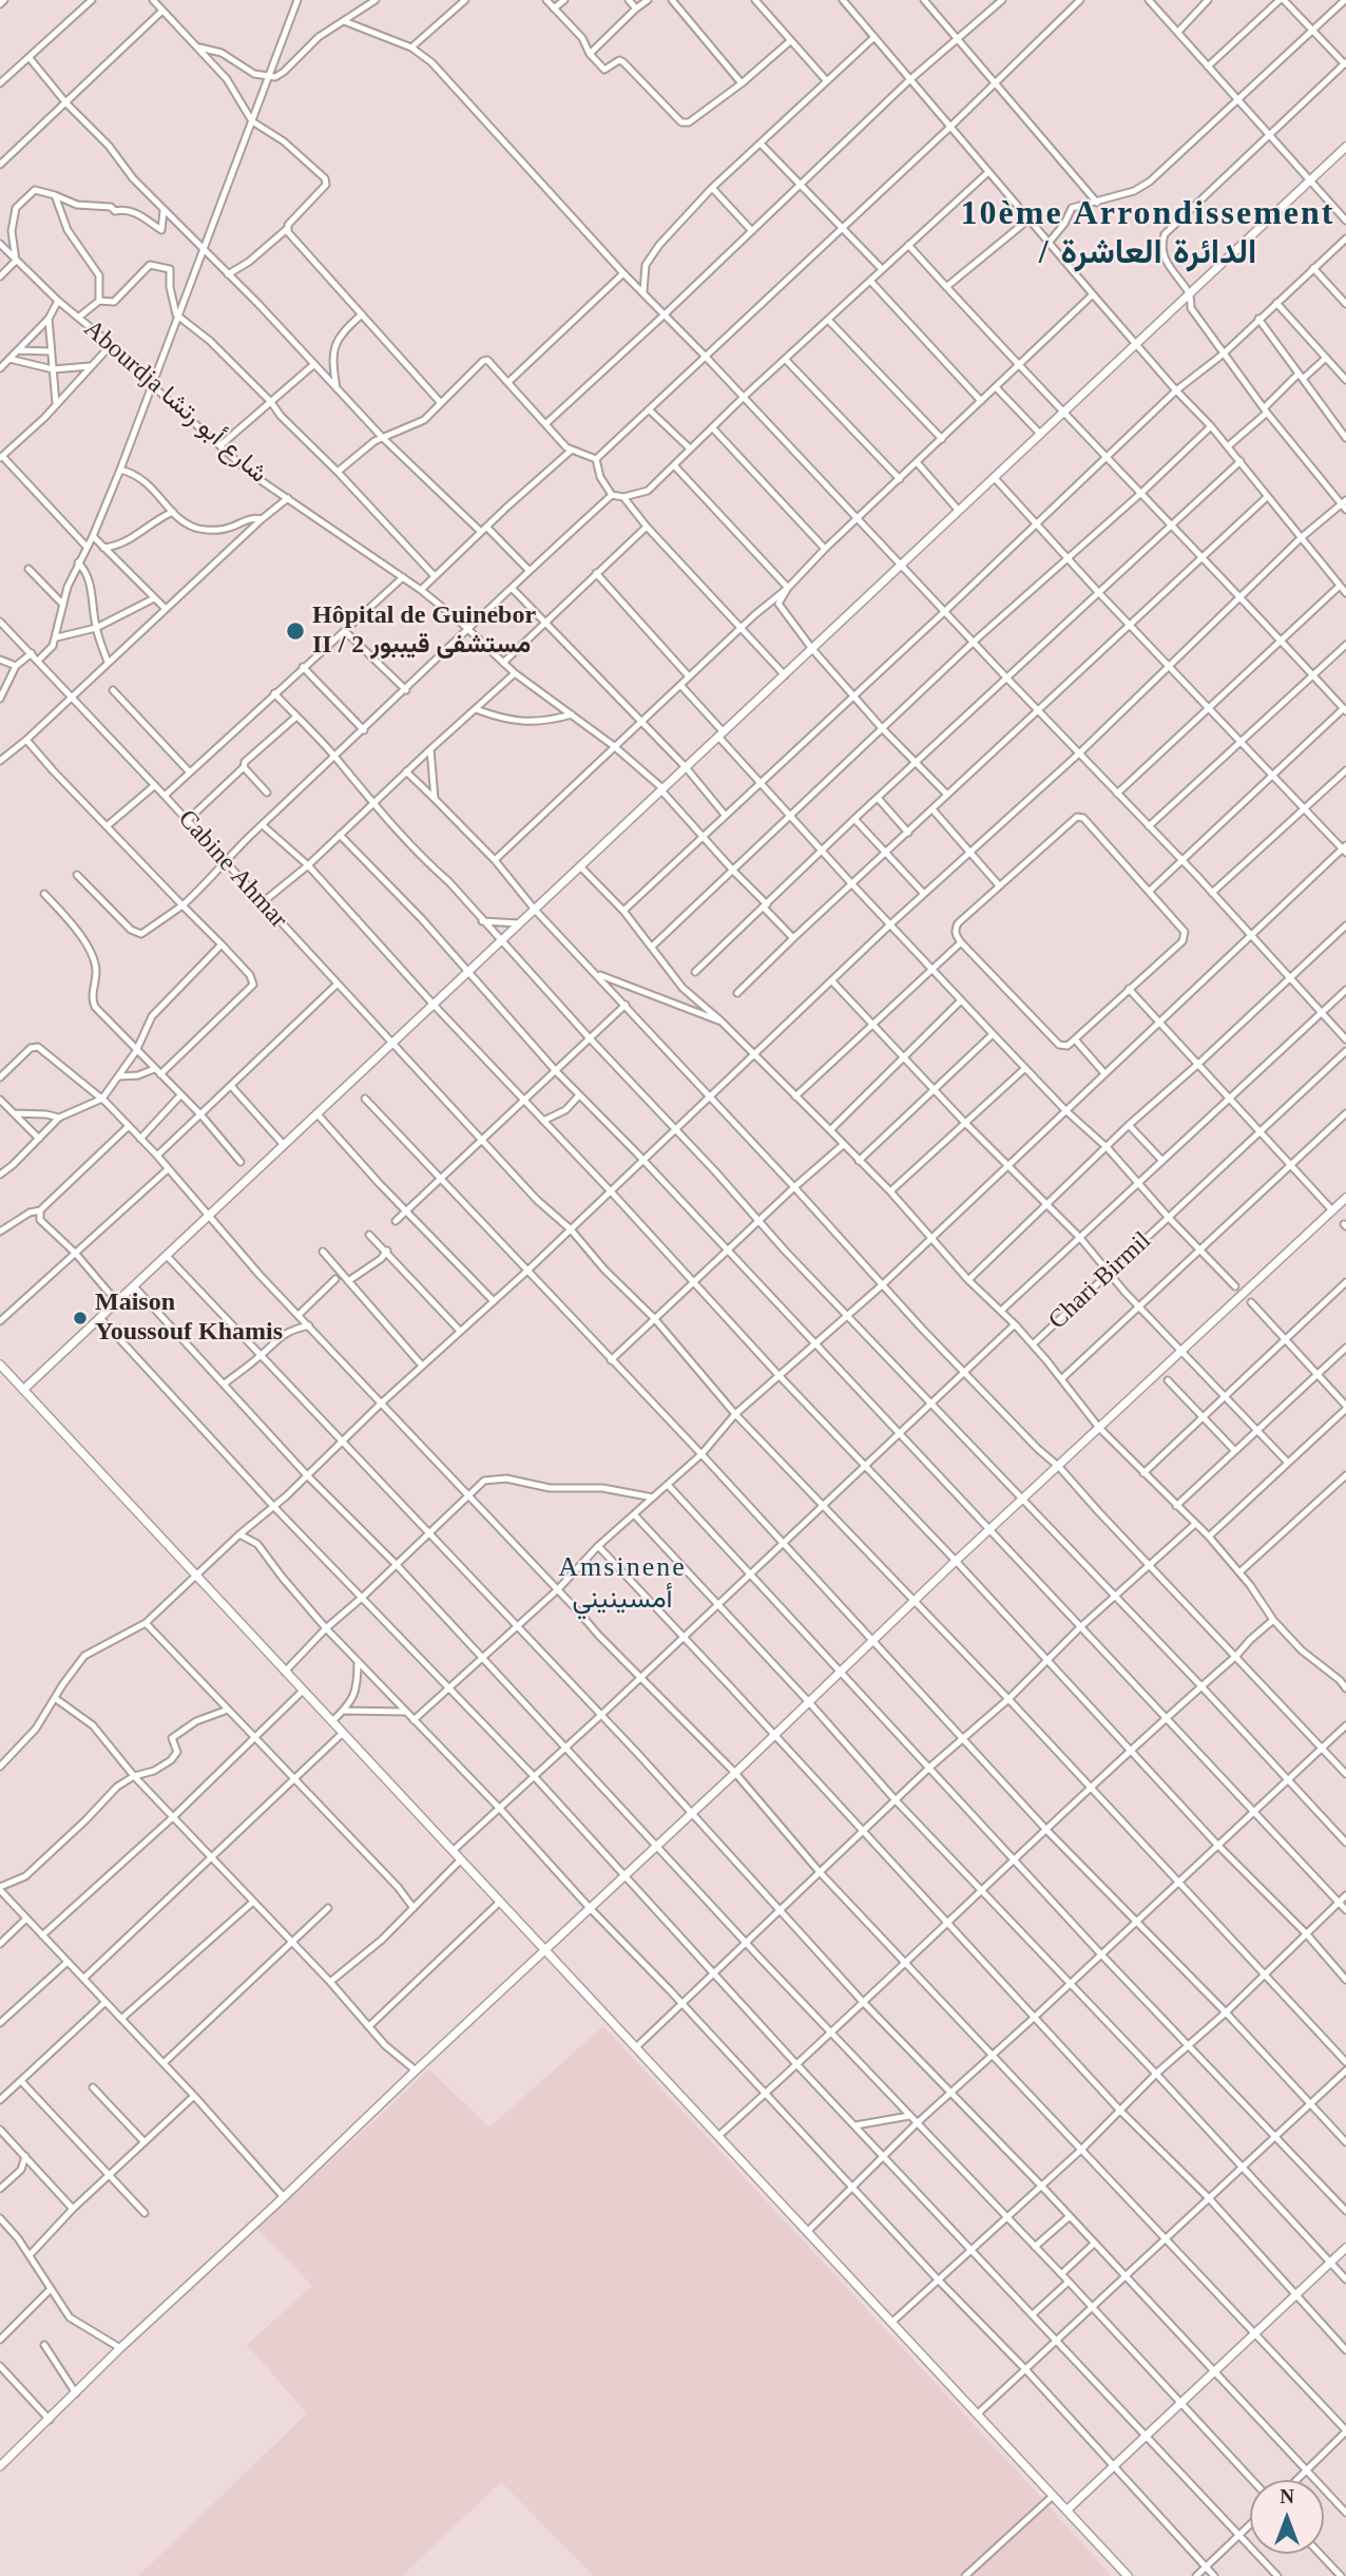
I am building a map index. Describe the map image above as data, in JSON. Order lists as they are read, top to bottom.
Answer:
{
  "streets": {
    "street": ["Abourdja شارع أبو رتشا", "Cabine Ahmar", "Chari Birmil"]
  },
  "districts": ["10ème Arrondissement / الدائرة العاشرة", "Amsinene أمسينيني"],
  "places": ["Hôpital de Guinebor II / مستشفى قيببور 2", "Maison Youssouf Khamis"],
  "north": "top"
}
